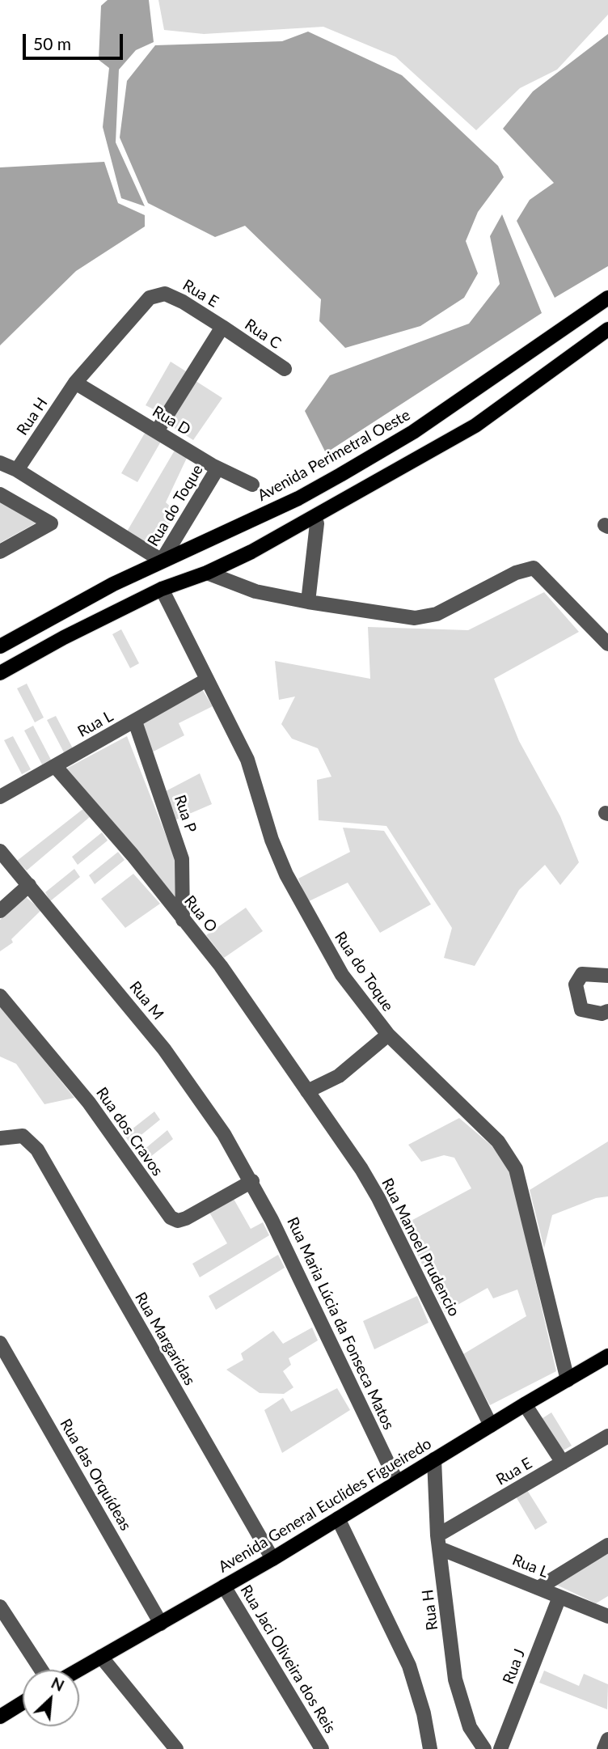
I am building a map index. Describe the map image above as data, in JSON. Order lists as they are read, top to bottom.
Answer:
{
  "streets": {
    "main road": ["Avenida Perimetral Oeste", "Avenida General Euclides Figueiredo"],
    "street": [
      "Rua E",
      "Rua C",
      "Rua H",
      "Rua D",
      "Rua do Toque",
      "Rua L",
      "Rua P",
      "Rua O",
      "Rua M",
      "Rua dos Cravos",
      "Rua Manoel Prudencio",
      "Rua Maria Lúcia da Fonseca Matos",
      "Rua Margaridas",
      "Rua das Orquídeas",
      "Rua Jaci Oliveira dos Reis",
      "Rua J"
    ]
  },
  "crossings": [
    ["Rua E", "Rua C"],
    ["Rua E", "Rua H"],
    ["Rua E", "Rua D"],
    ["Rua E", "Rua L"],
    ["Rua H", "Rua D"],
    ["Rua H", "Rua L"],
    ["Rua H", "Avenida General Euclides Figueiredo"],
    ["Rua D", "Rua do Toque"],
    ["Avenida Perimetral Oeste", "Rua do Toque"],
    ["Rua do Toque", "Rua L"],
    ["Rua do Toque", "Avenida General Euclides Figueiredo"],
    ["Rua L", "Rua P"],
    ["Rua L", "Rua O"],
    ["Rua L", "Rua J"],
    ["Rua P", "Rua O"],
    ["Rua O", "Rua Manoel Prudencio"],
    ["Rua M", "Rua dos Cravos"],
    ["Rua M", "Rua Maria Lúcia da Fonseca Matos"],
    ["Rua dos Cravos", "Rua Maria Lúcia da Fonseca Matos"],
    ["Rua Manoel Prudencio", "Avenida General Euclides Figueiredo"],
    ["Rua Maria Lúcia da Fonseca Matos", "Avenida General Euclides Figueiredo"],
    ["Rua Margaridas", "Avenida General Euclides Figueiredo"],
    ["Rua das Orquídeas", "Avenida General Euclides Figueiredo"],
    ["Avenida General Euclides Figueiredo", "Rua Jaci Oliveira dos Reis"]
  ],
  "scale_bar": "50 m",
  "north": "top right"
}
